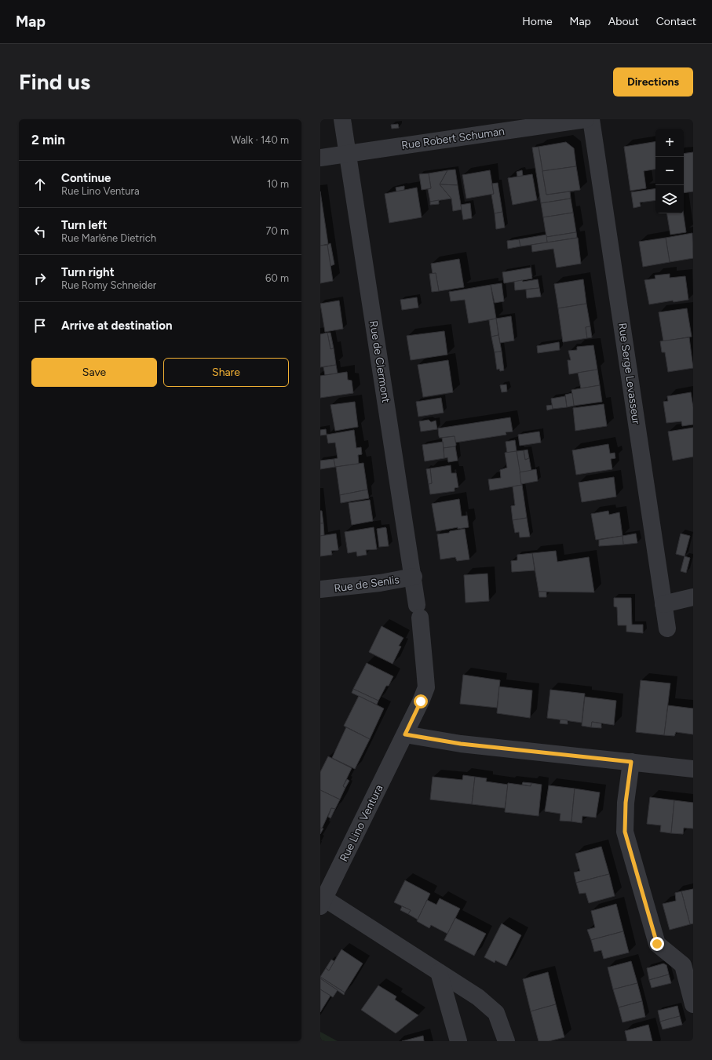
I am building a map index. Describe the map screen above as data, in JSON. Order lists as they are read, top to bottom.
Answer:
{
  "streets": {
    "street": [
      "Rue Robert Schuman",
      "Rue de Clermont",
      "Rue Serge Levasseur",
      "Rue de Senlis",
      "Rue Lino Ventura"
    ]
  },
  "crossings": [
    ["Rue Robert Schuman", "Rue de Clermont"],
    ["Rue de Clermont", "Rue de Senlis"],
    ["Rue de Clermont", "Rue Lino Ventura"]
  ],
  "page": {
    "header": "Map",
    "nav": [
      "Home",
      "Map",
      "About",
      "Contact"
    ],
    "buttons": [
      "Directions",
      ["Save", "Share"]
    ],
    "title": "Find us",
    "heading": ["2 min", "Walk · 140 m"],
    "map_buttons": ["+", "−"],
    "list": [
      ["Continue", "Rue Lino Ventura", "10 m"],
      ["Turn left", "Rue Marlène Dietrich", "70 m"],
      ["Turn right", "Rue Romy Schneider", "60 m"],
      "Arrive at destination"
    ]
  }
}
